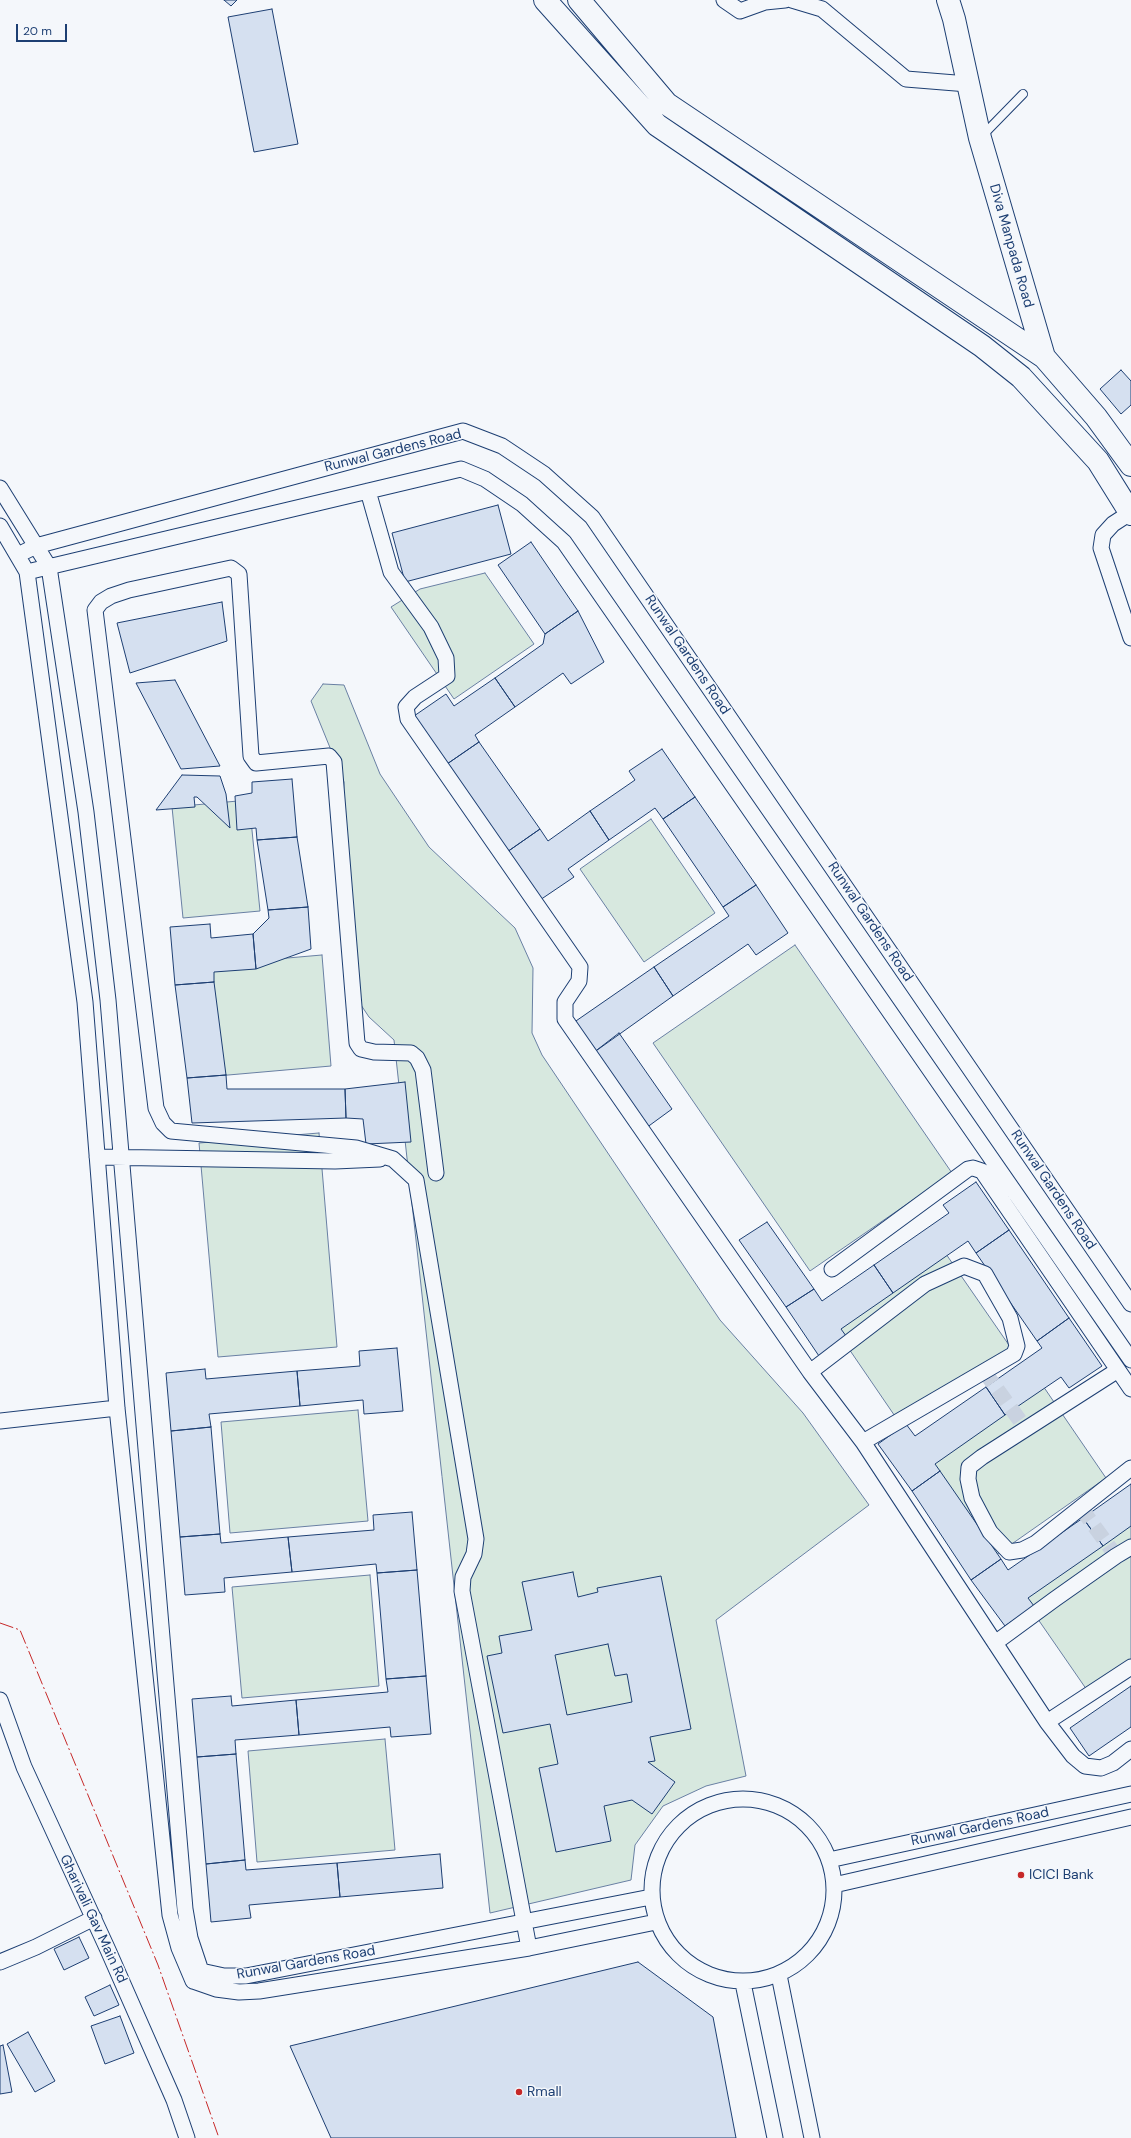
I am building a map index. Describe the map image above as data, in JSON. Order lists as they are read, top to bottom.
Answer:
{
  "streets": {
    "street": ["Diva Manpada Road", "Runwal Gardens Road", "Gharivali Gav Main Rd"]
  },
  "places": ["ICICI Bank", "Rmall"],
  "scale_bar": "20 m"
}
